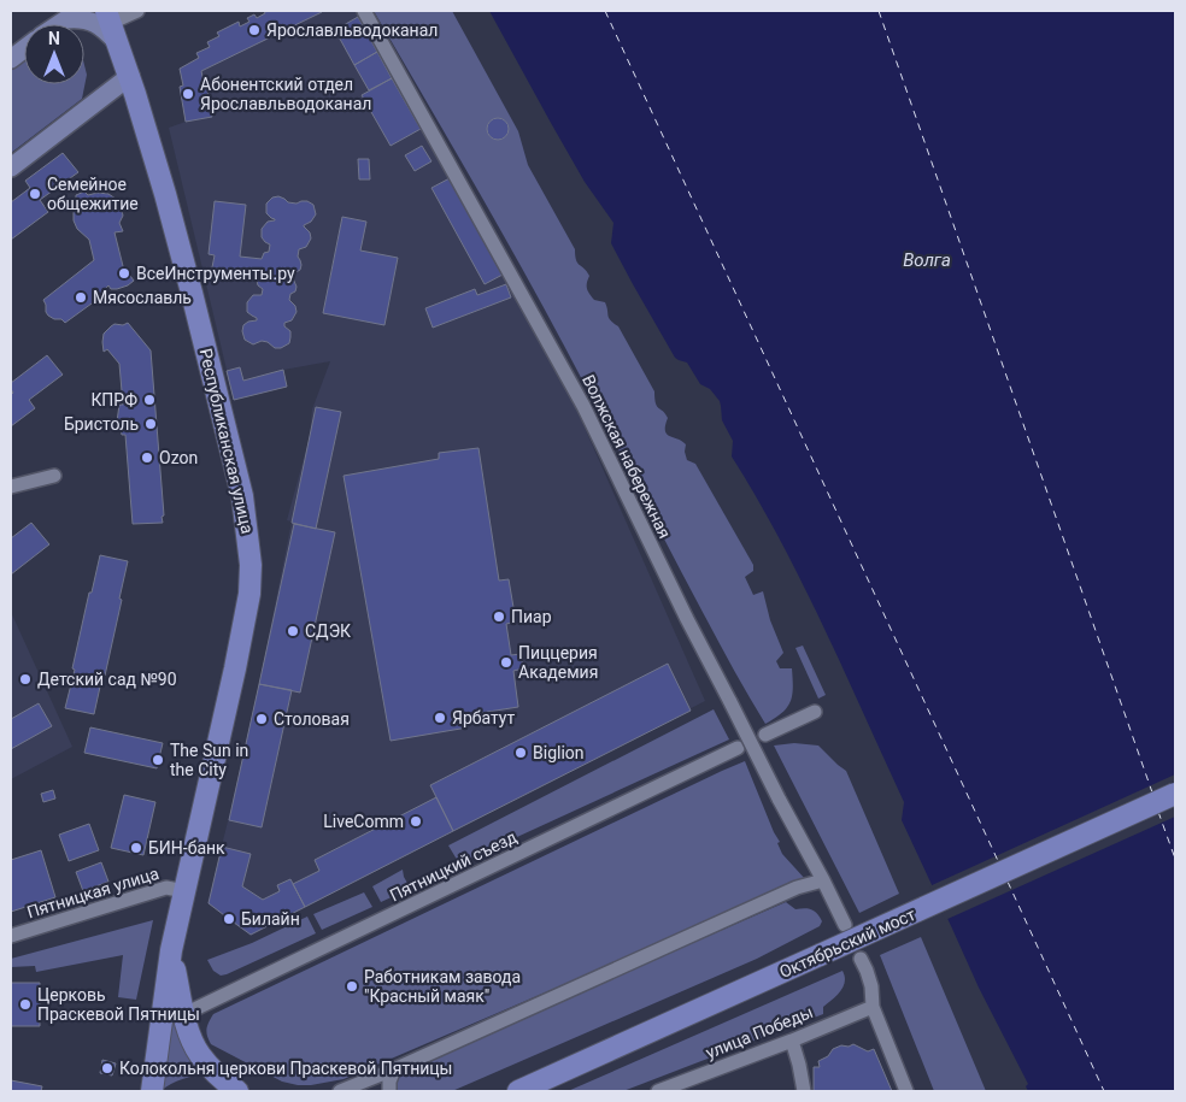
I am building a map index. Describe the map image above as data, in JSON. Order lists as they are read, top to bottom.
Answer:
{
  "streets": {
    "main road": ["Республиканская улица", "Октябрьский мост"],
    "street": [
      "Волжская набережная",
      "Пятницкий съезд",
      "Пятницкая улица",
      "улица Победы"
    ]
  },
  "crossings": [
    ["Республиканская улица", "Пятницкая улица"]
  ],
  "water": ["Волга"],
  "places": [
    "Ярославльводоканал",
    "Абонентский отдел Ярославльводоканал",
    "Семейное общежитие",
    "ВсеИнструменты.ру",
    "Мясославль",
    "КПРФ",
    "Бристоль",
    "Ozon",
    "Пиар",
    "СДЭК",
    "Пиццерия Академия",
    "Детский сад №90",
    "Ярбатут",
    "Столовая",
    "Biglion",
    "The Sun in the City",
    "LiveComm",
    "БИН-банк",
    "Билайн",
    "Работникам завода \"Красный маяк\"",
    "Церковь Праскевой Пятницы",
    "Колокольня церкови Праскевой Пятницы"
  ],
  "north": "top"
}
